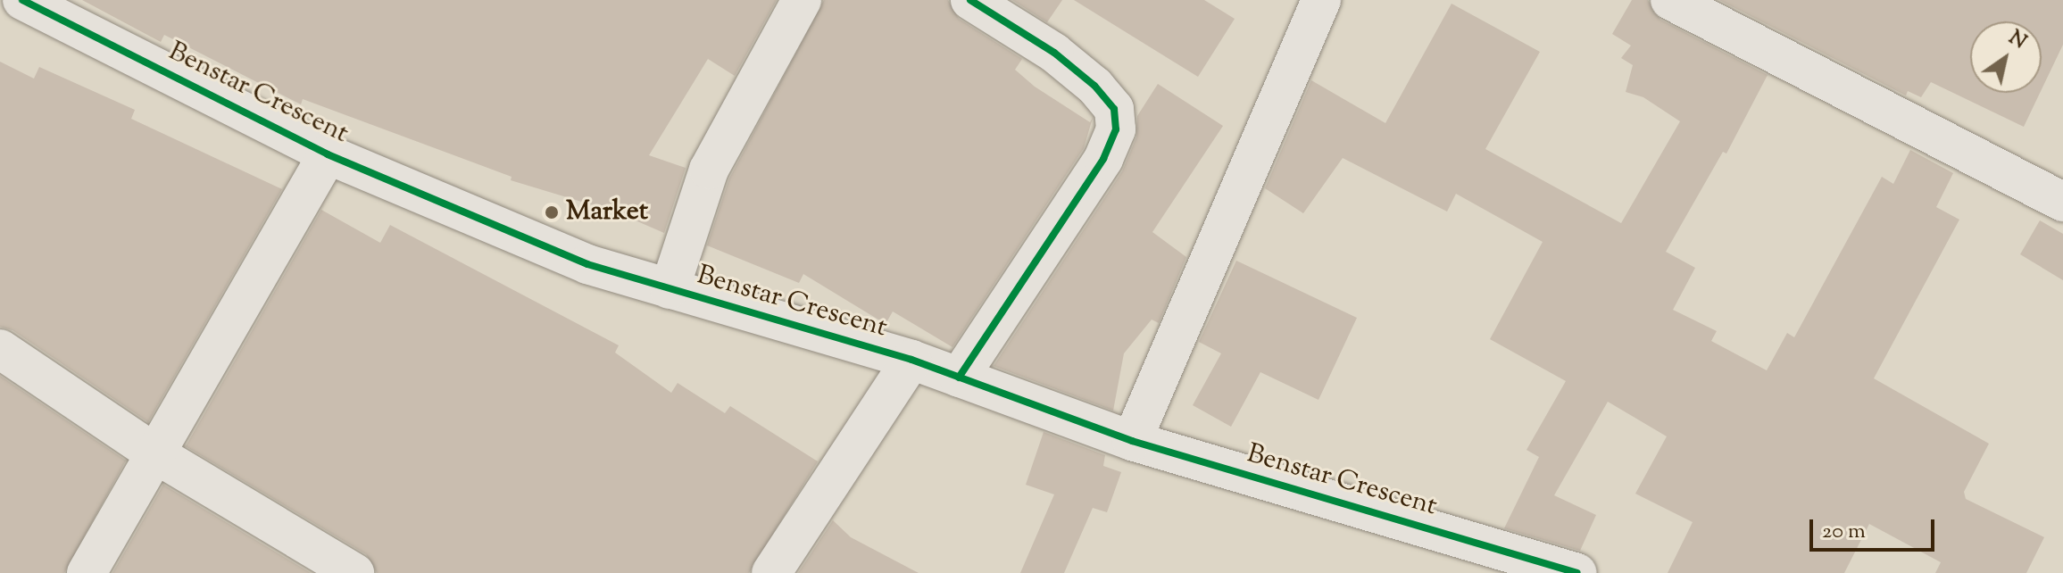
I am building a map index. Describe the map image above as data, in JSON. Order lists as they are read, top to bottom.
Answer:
{
  "streets": {
    "street": ["Benstar Crescent"]
  },
  "places": ["Market"],
  "scale_bar": "20 m",
  "north": "top right"
}
